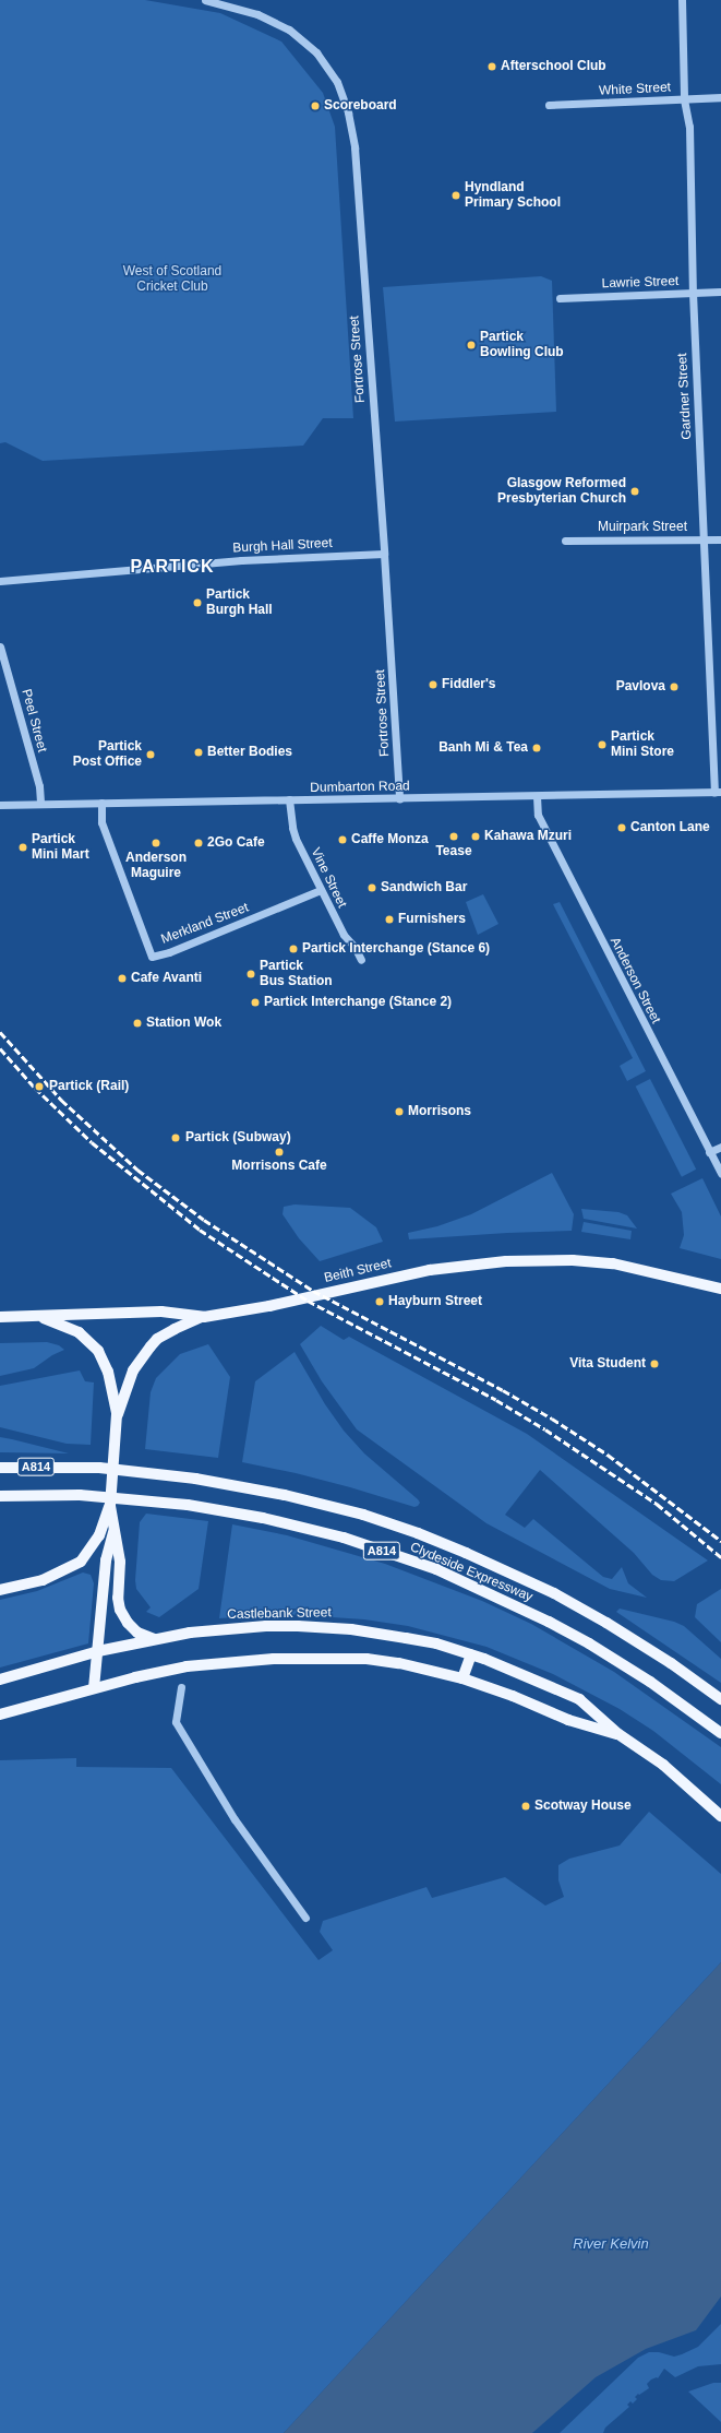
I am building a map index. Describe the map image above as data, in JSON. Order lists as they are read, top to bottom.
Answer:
{
  "streets": {
    "main road": [
      "Beith Street",
      "A814",
      "Clydeside Expressway",
      "Castlebank Street"
    ],
    "street": [
      "White Street",
      "Lawrie Street",
      "Fortrose Street",
      "Gardner Street",
      "Muirpark Street",
      "Burgh Hall Street",
      "Peel Street",
      "Dumbarton Road",
      "Vine Street",
      "Merkland Street",
      "Anderson Street"
    ]
  },
  "crossings": [
    ["White Street", "Gardner Street"],
    ["Lawrie Street", "Gardner Street"],
    ["Fortrose Street", "Burgh Hall Street"],
    ["Fortrose Street", "Dumbarton Road"],
    ["Gardner Street", "Muirpark Street"],
    ["Gardner Street", "Dumbarton Road"],
    ["Peel Street", "Dumbarton Road"],
    ["Dumbarton Road", "Vine Street"],
    ["Dumbarton Road", "Merkland Street"],
    ["Dumbarton Road", "Anderson Street"],
    ["Vine Street", "Merkland Street"]
  ],
  "districts": ["PARTICK"],
  "water": ["River Kelvin"],
  "parks": ["West of Scotland Cricket Club"],
  "places": [
    "Afterschool Club",
    "Scoreboard",
    "Hyndland Primary School",
    "Partick Bowling Club",
    "Glasgow Reformed Presbyterian Church",
    "Partick Burgh Hall",
    "Fiddler's",
    "Pavlova",
    "Partick Mini Store",
    "Banh Mi & Tea",
    "Better Bodies",
    "Partick Post Office",
    "Canton Lane",
    "Tease",
    "Kahawa Mzuri",
    "Caffe Monza",
    "Anderson Maguire",
    "2Go Cafe",
    "Partick Mini Mart",
    "Sandwich Bar",
    "Furnishers",
    "Partick Interchange (Stance 6)",
    "Partick Bus Station",
    "Cafe Avanti",
    "Partick Interchange (Stance 2)",
    "Station Wok",
    "Partick (Rail)",
    "Morrisons",
    "Partick (Subway)",
    "Morrisons Cafe",
    "Hayburn Street",
    "Vita Student",
    "Scotway House"
  ]
}
